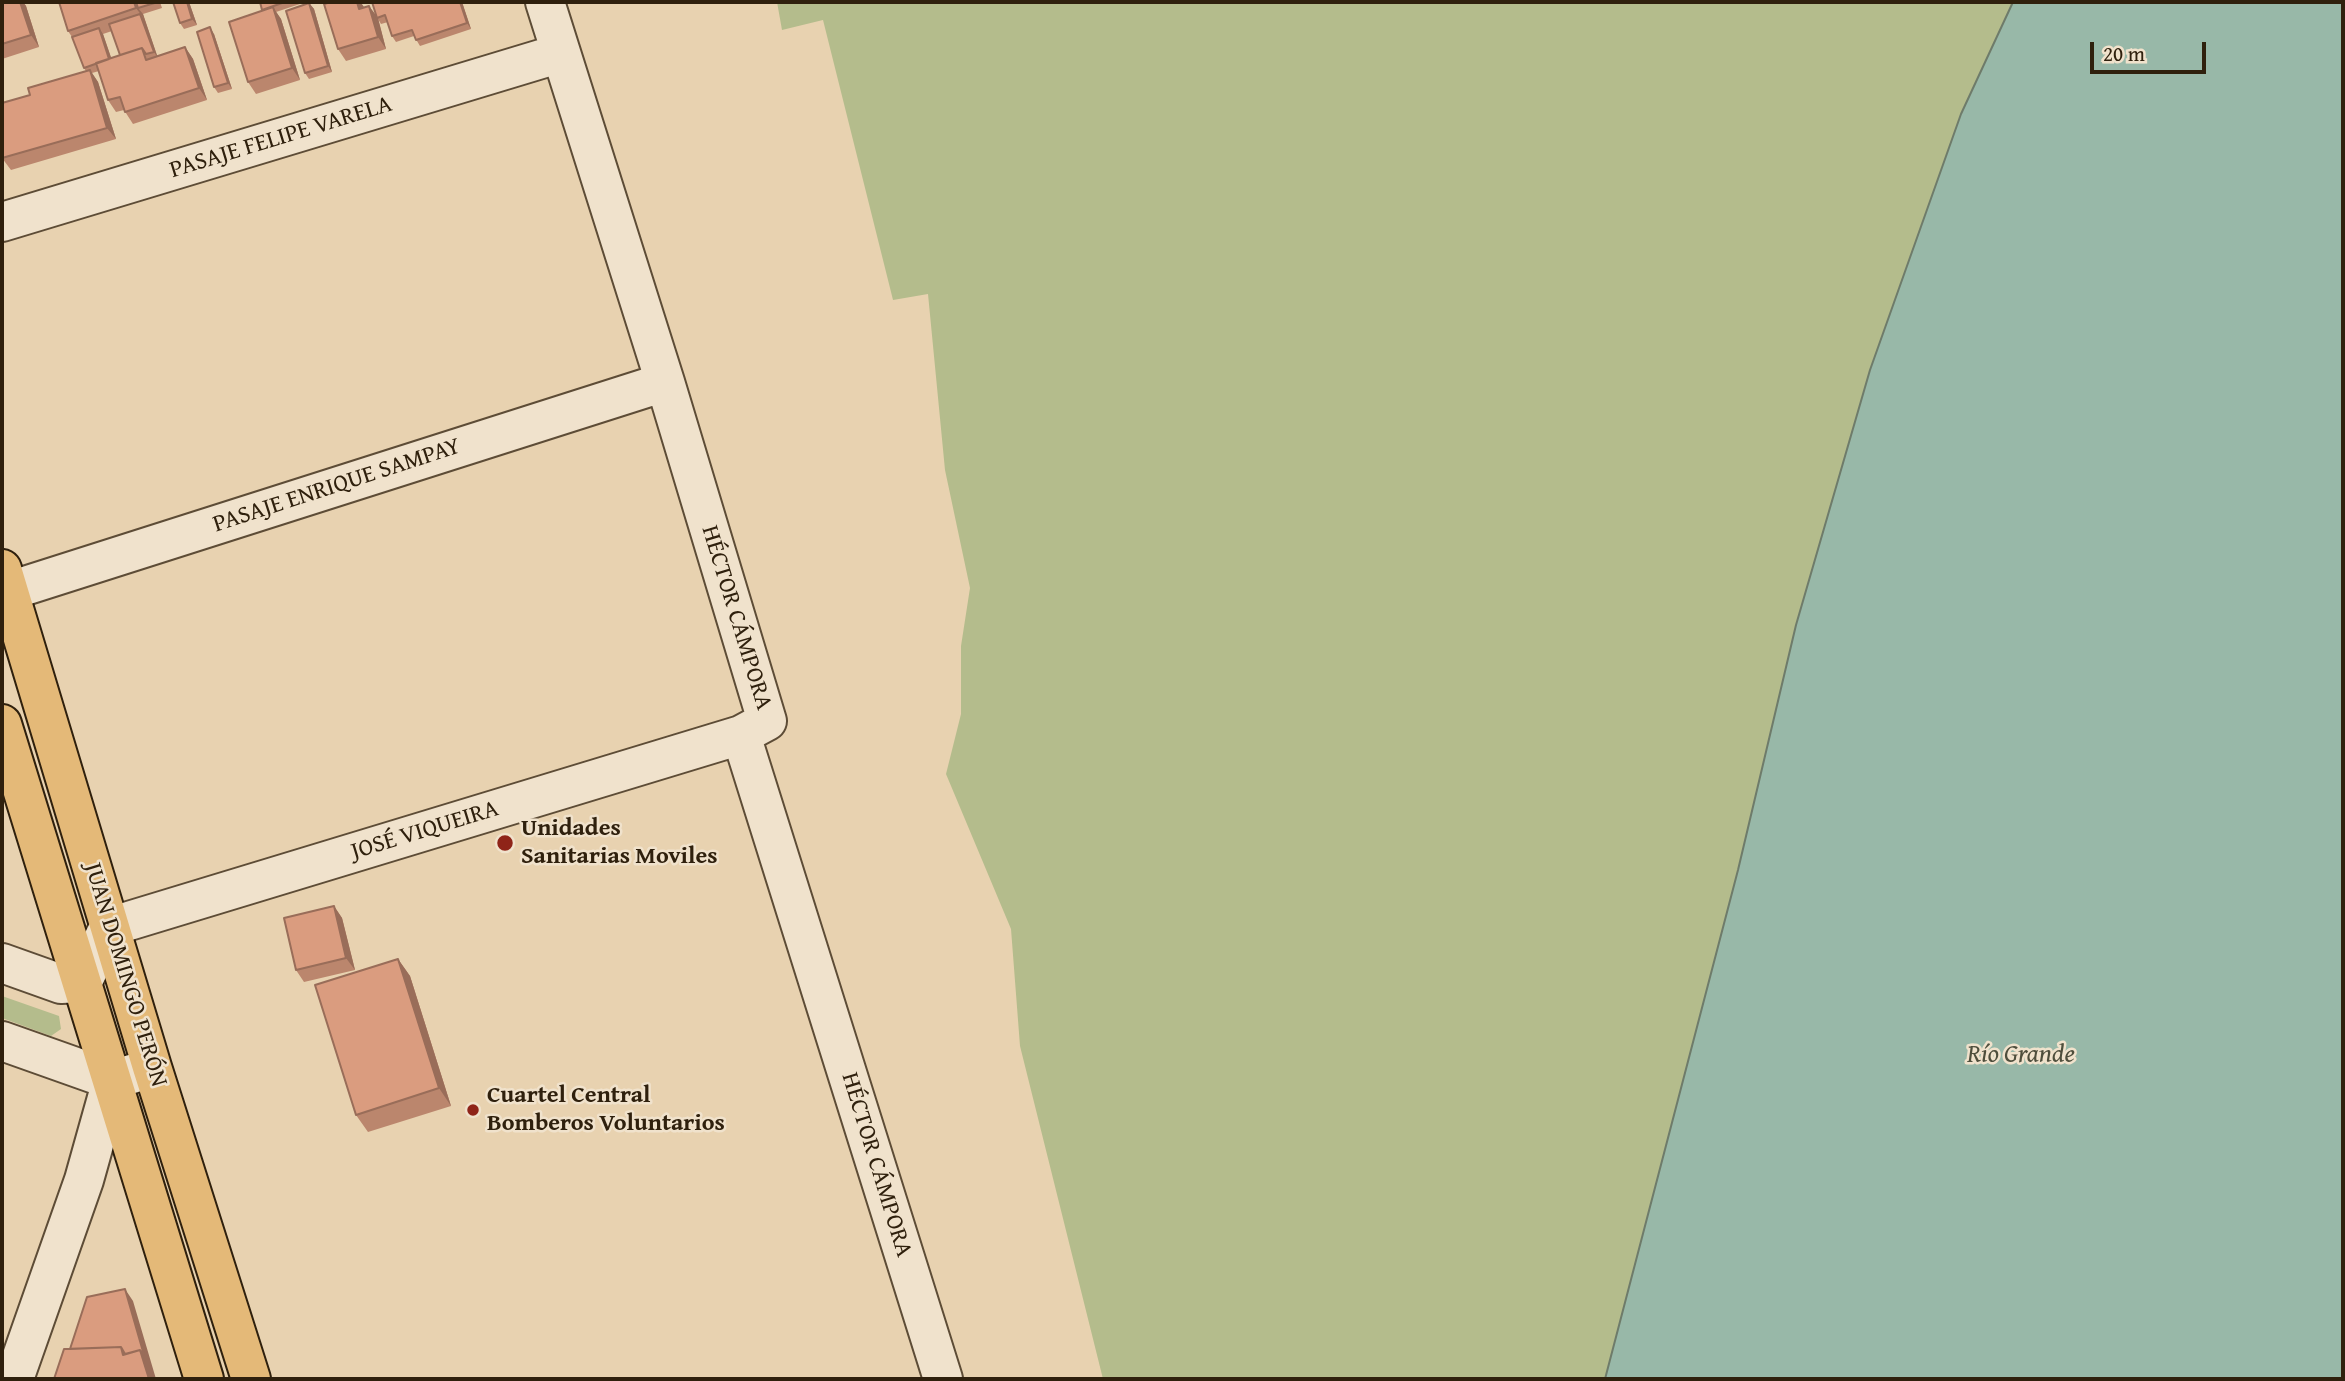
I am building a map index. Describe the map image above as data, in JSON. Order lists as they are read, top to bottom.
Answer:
{
  "streets": {
    "main road": ["JUAN DOMINGO PERÓN"],
    "street": [
      "PASAJE FELIPE VARELA",
      "PASAJE ENRIQUE SAMPAY",
      "HÉCTOR CÁMPORA",
      "JOSÉ VIQUEIRA"
    ]
  },
  "crossings": [
    ["PASAJE FELIPE VARELA", "HÉCTOR CÁMPORA"],
    ["PASAJE ENRIQUE SAMPAY", "HÉCTOR CÁMPORA"],
    ["PASAJE ENRIQUE SAMPAY", "JUAN DOMINGO PERÓN"],
    ["HÉCTOR CÁMPORA", "JOSÉ VIQUEIRA"],
    ["JOSÉ VIQUEIRA", "JUAN DOMINGO PERÓN"]
  ],
  "water": ["Río Grande"],
  "places": ["Unidades Sanitarias Moviles", "Cuartel Central Bomberos Voluntarios"],
  "scale_bar": "20 m"
}
